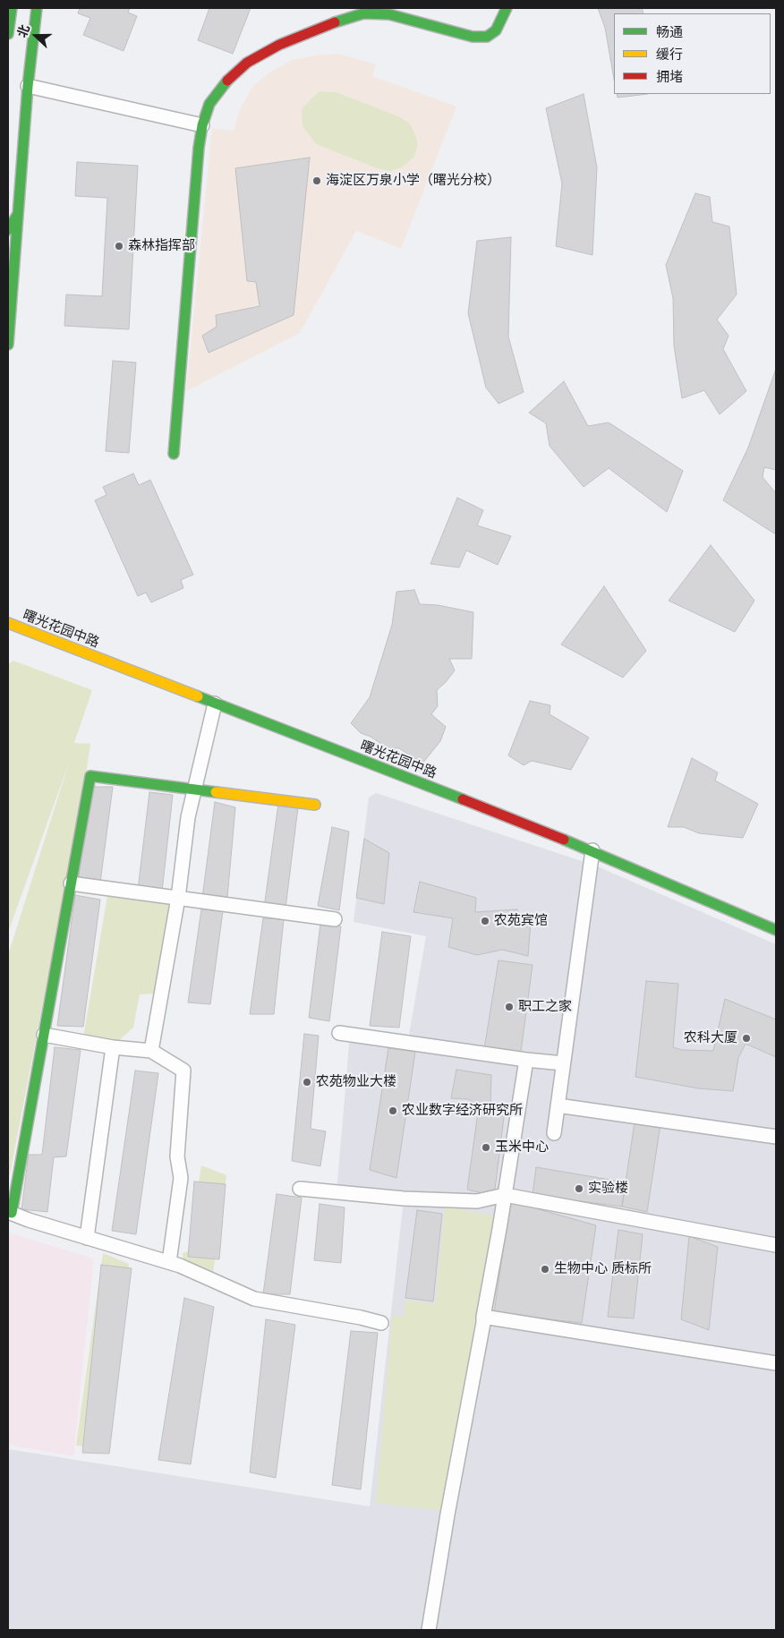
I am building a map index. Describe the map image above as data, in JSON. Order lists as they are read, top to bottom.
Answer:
{
  "streets": {
    "main road": ["曙光花园中路"]
  },
  "places": [
    "海淀区万泉小学（曙光分校）",
    "森林指挥部",
    "农苑宾馆",
    "职工之家",
    "农科大厦",
    "农苑物业大楼",
    "农业数字经济研究所",
    "玉米中心",
    "实验楼",
    "生物中心 质标所"
  ],
  "legend": ["畅通", "缓行", "拥堵"],
  "north": "left"
}
